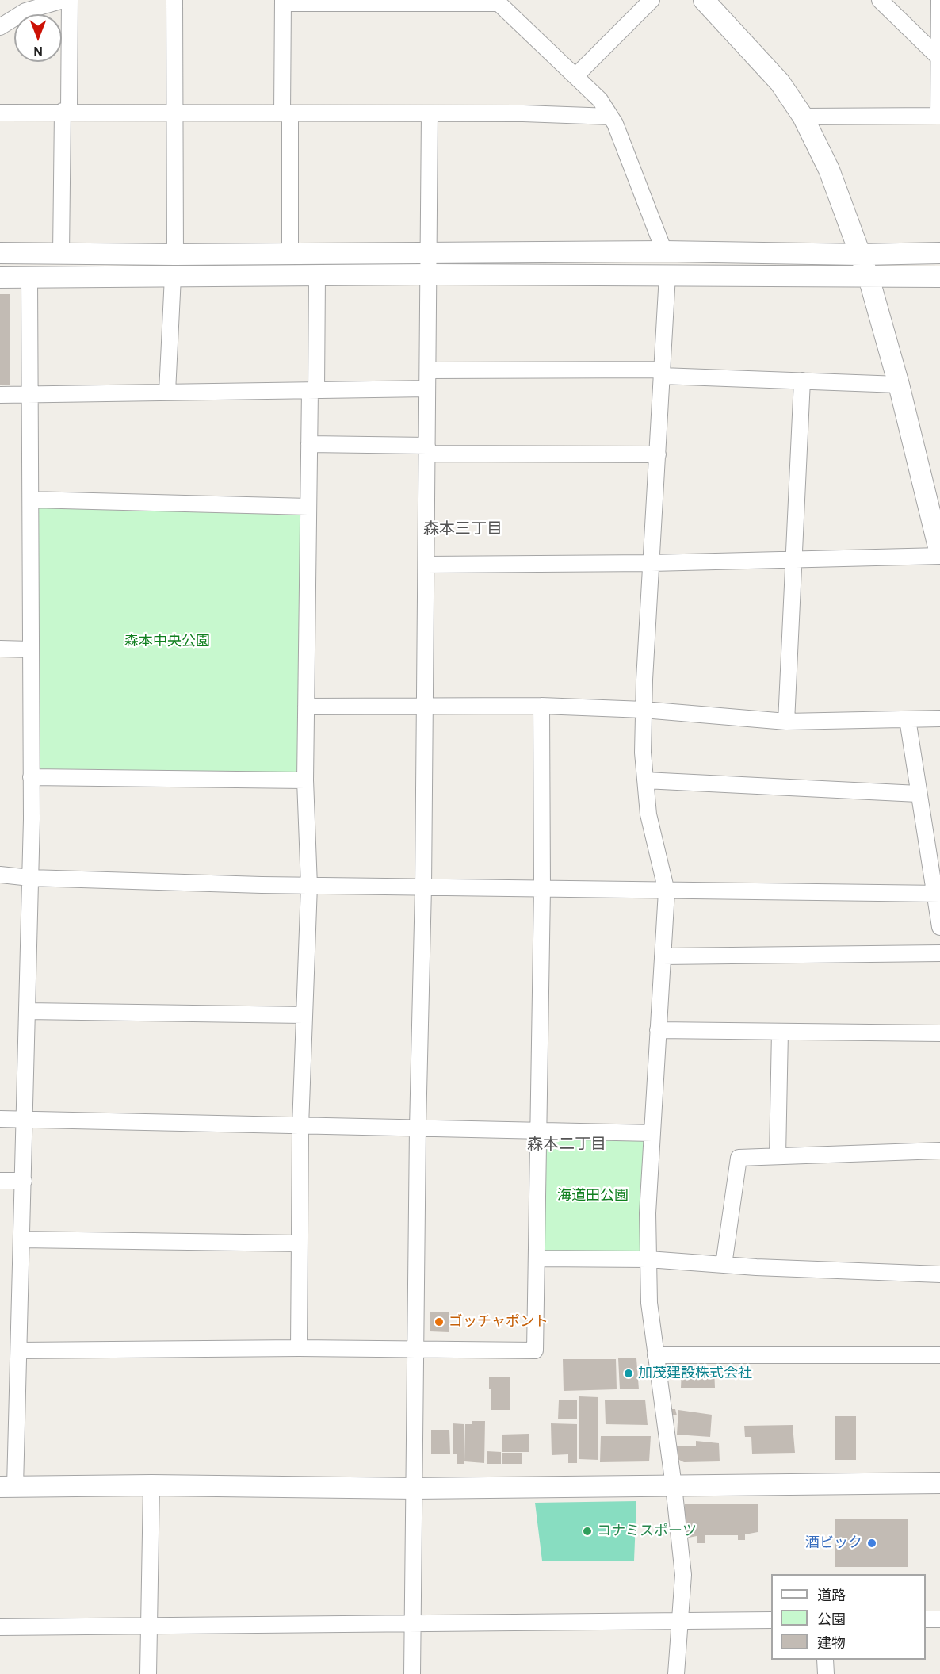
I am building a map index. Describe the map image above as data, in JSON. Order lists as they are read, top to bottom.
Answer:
{
  "districts": ["森本三丁目", "森本二丁目"],
  "parks": ["森本中央公園", "海道田公園"],
  "places": [
    "ゴッチャポント",
    "加茂建設株式会社",
    "コナミスポーツ",
    "酒ビック"
  ],
  "legend": ["道路", "公園", "建物"],
  "north": "bottom"
}
